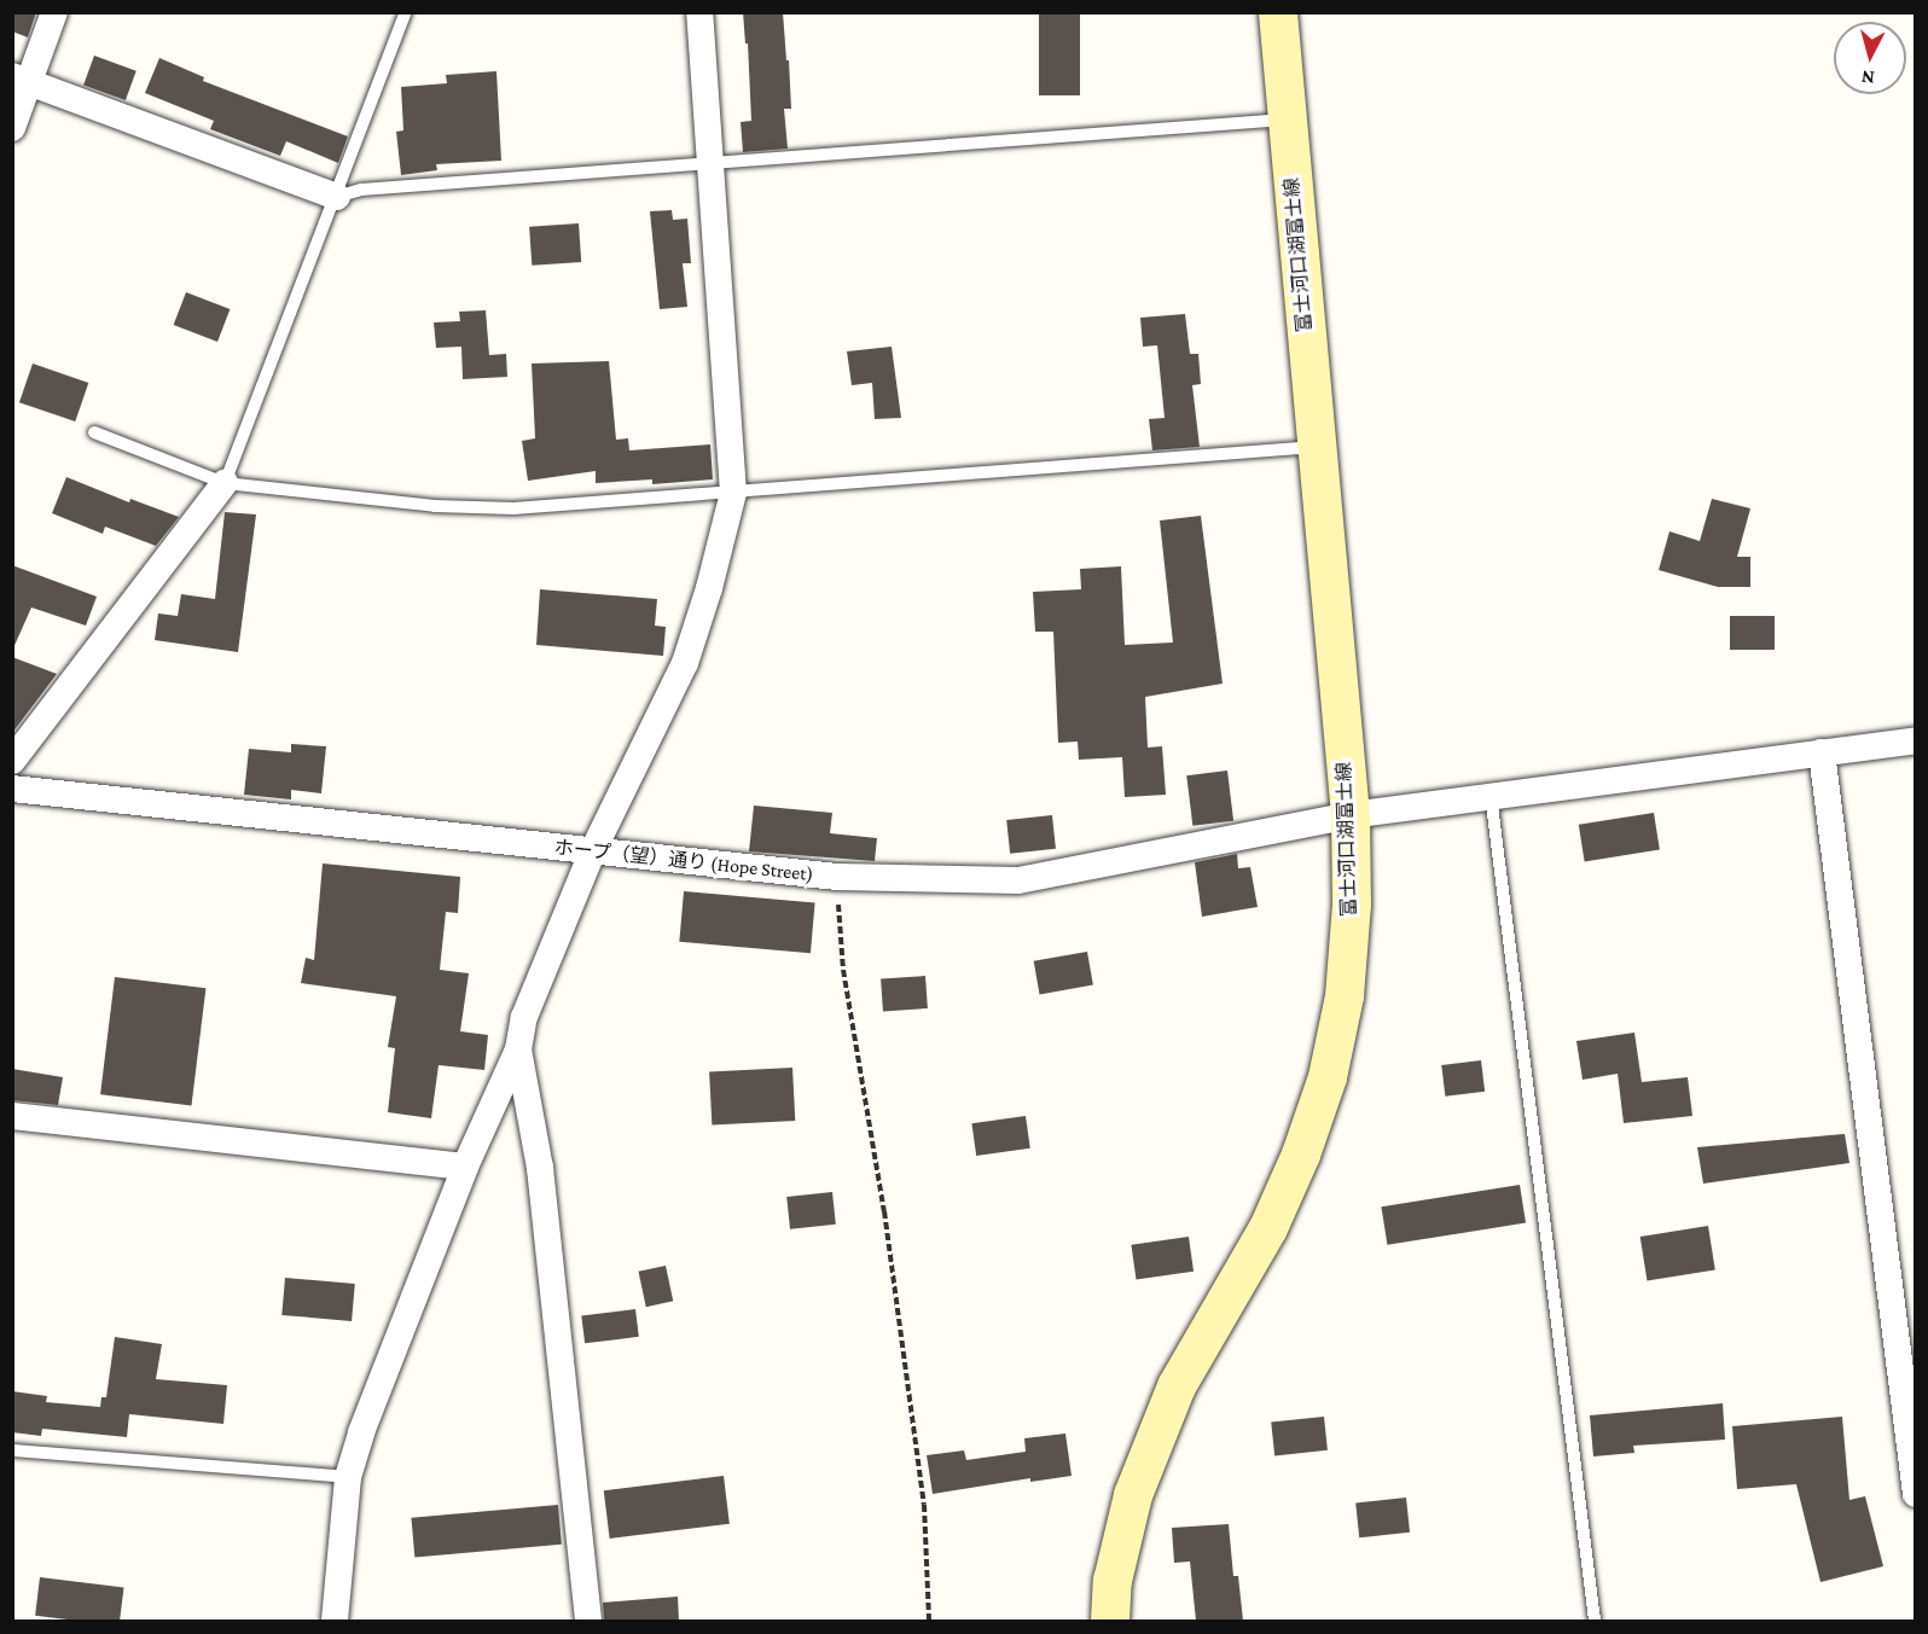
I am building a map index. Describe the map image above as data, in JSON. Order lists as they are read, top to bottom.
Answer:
{
  "streets": {
    "main road": ["富士河口湖富士線"],
    "street": ["ホープ（望）通り (Hope Street)"]
  },
  "crossings": [
    ["富士河口湖富士線", "ホープ（望）通り (Hope Street)"]
  ],
  "north": "bottom"
}
